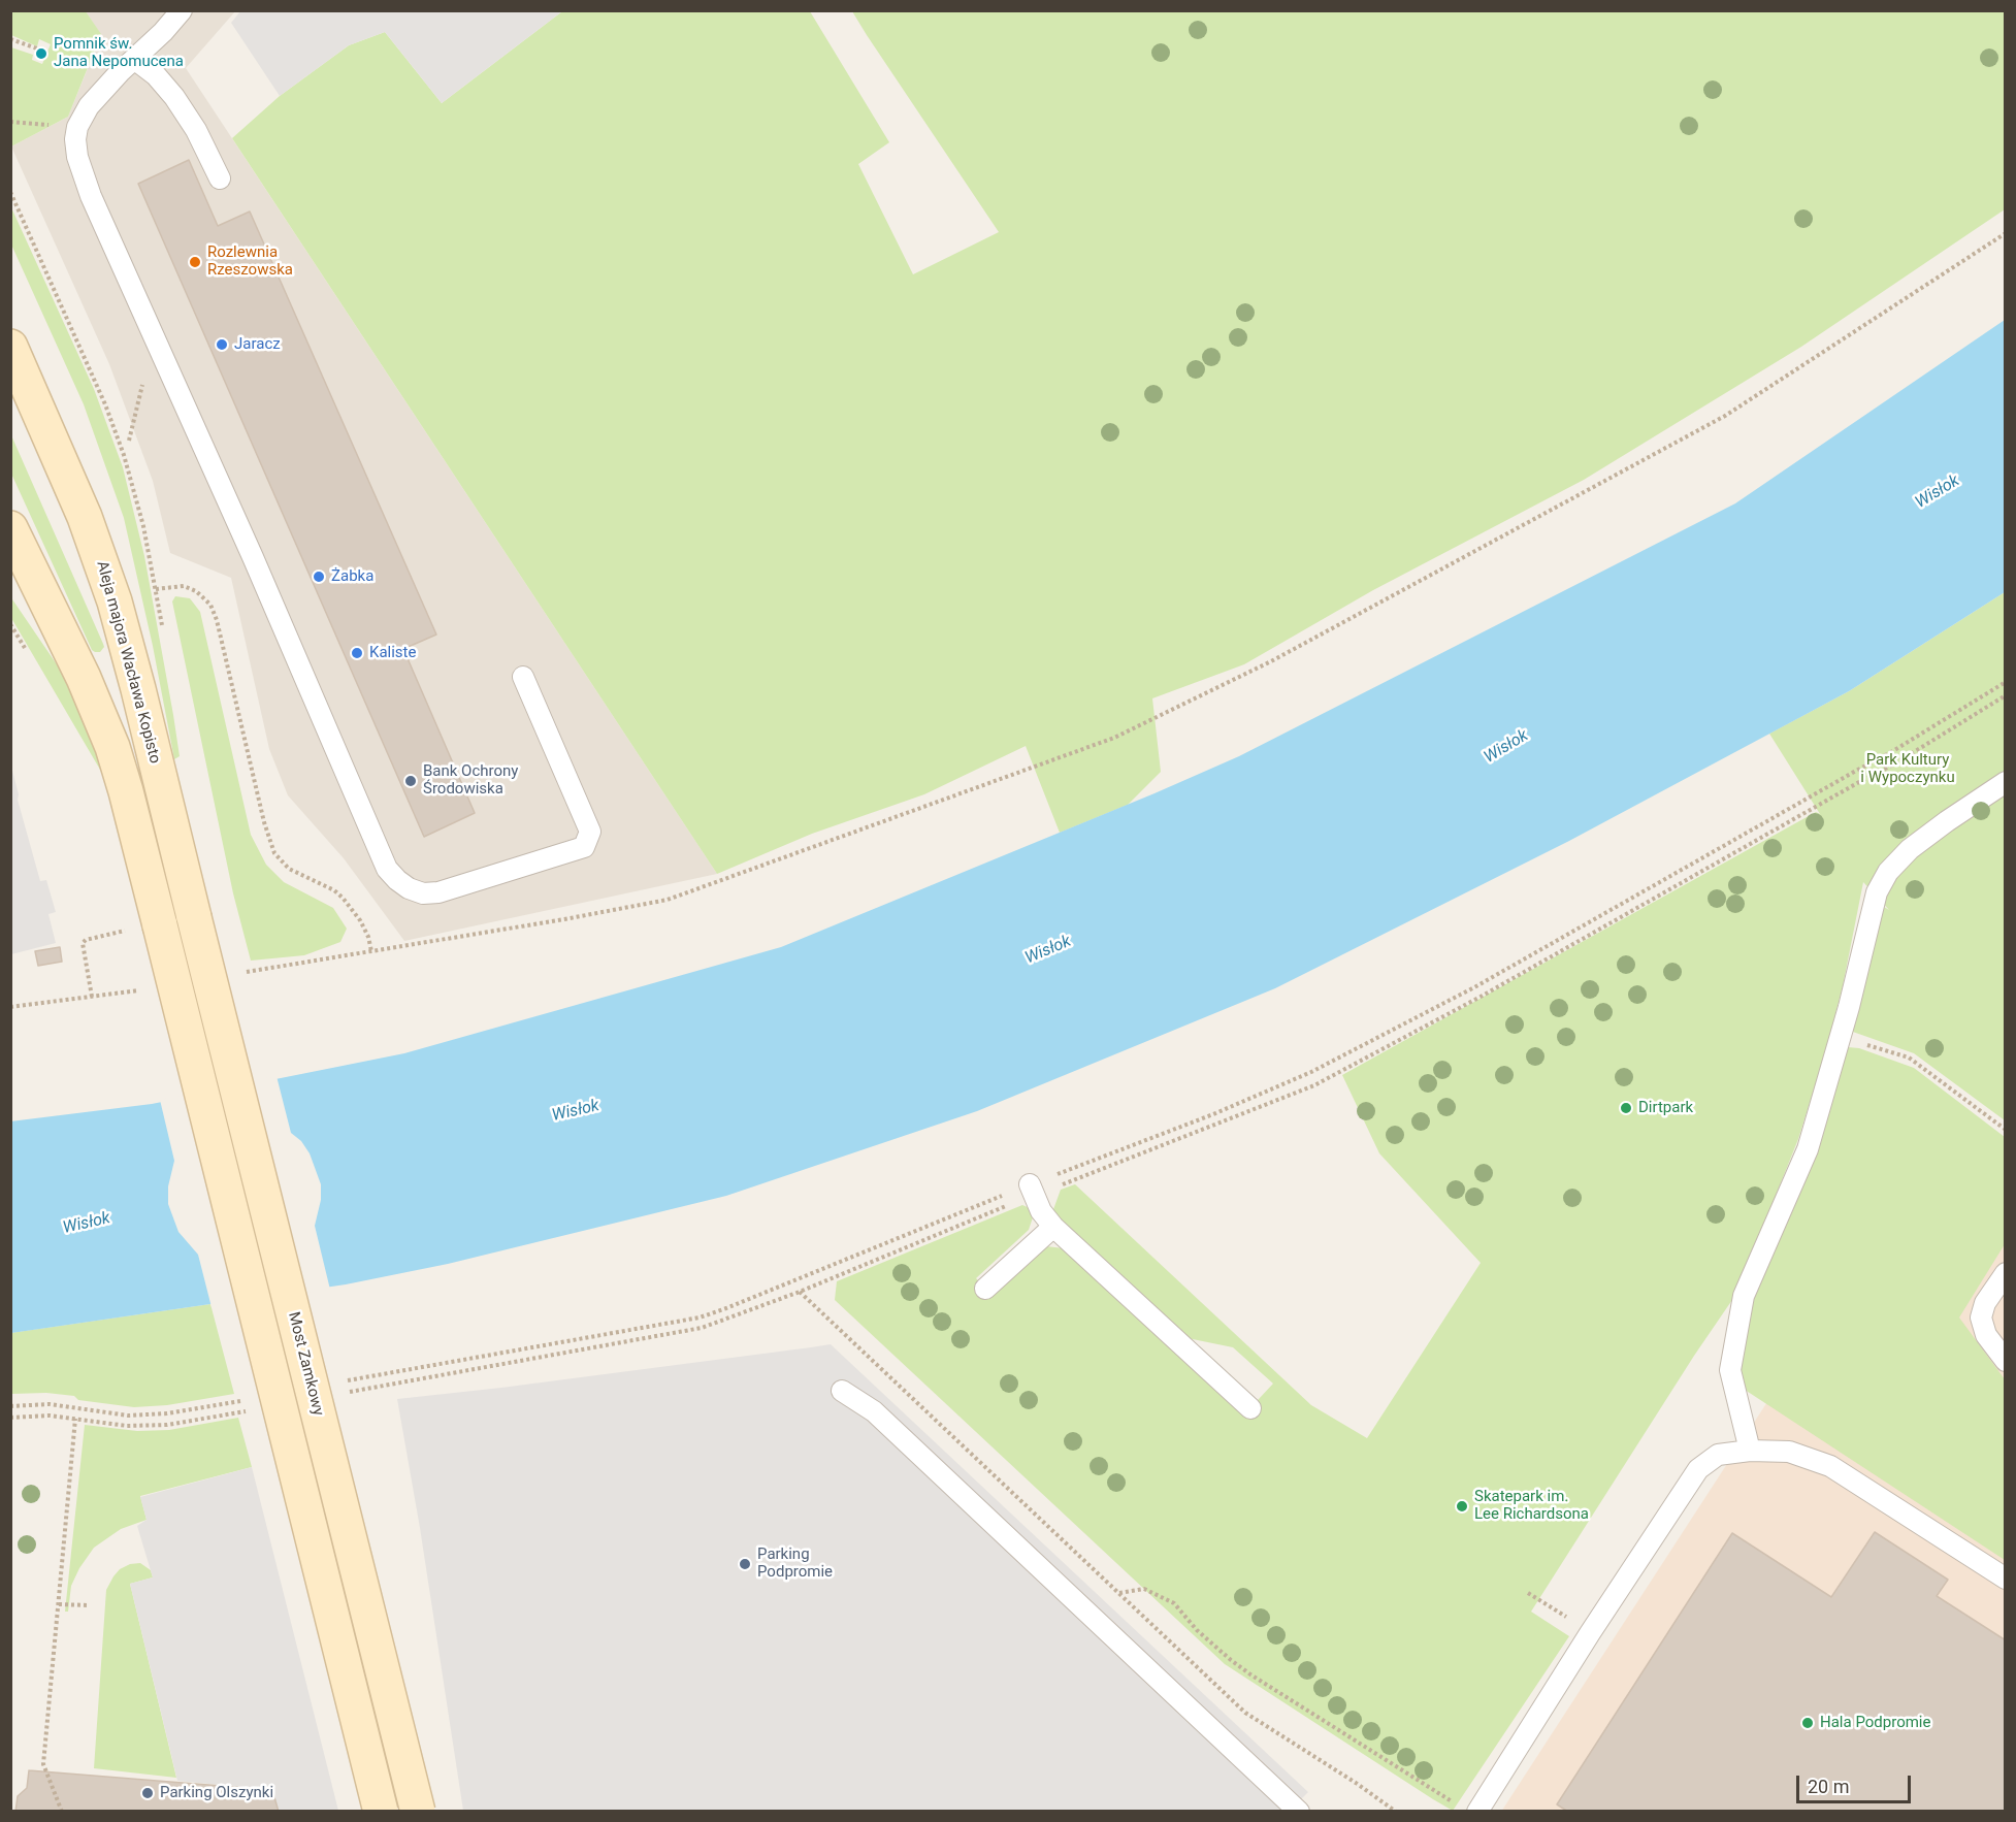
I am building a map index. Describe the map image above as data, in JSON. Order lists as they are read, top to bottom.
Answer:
{
  "streets": {
    "main road": ["Aleja majora Wacława Kopisto", "Most Zamkowy"]
  },
  "crossings": [
    ["Aleja majora Wacława Kopisto", "Most Zamkowy"]
  ],
  "water": ["Wisłok"],
  "parks": ["Park Kultury i Wypoczynku"],
  "places": [
    "Pomnik św. Jana Nepomucena",
    "Rozlewnia Rzeszowska",
    "Jaracz",
    "Żabka",
    "Kaliste",
    "Bank Ochrony Środowiska",
    "Dirtpark",
    "Skatepark im. Lee Richardsona",
    "Parking Podpromie",
    "Hala Podpromie",
    "Parking Olszynki"
  ],
  "scale_bar": "20 m"
}
